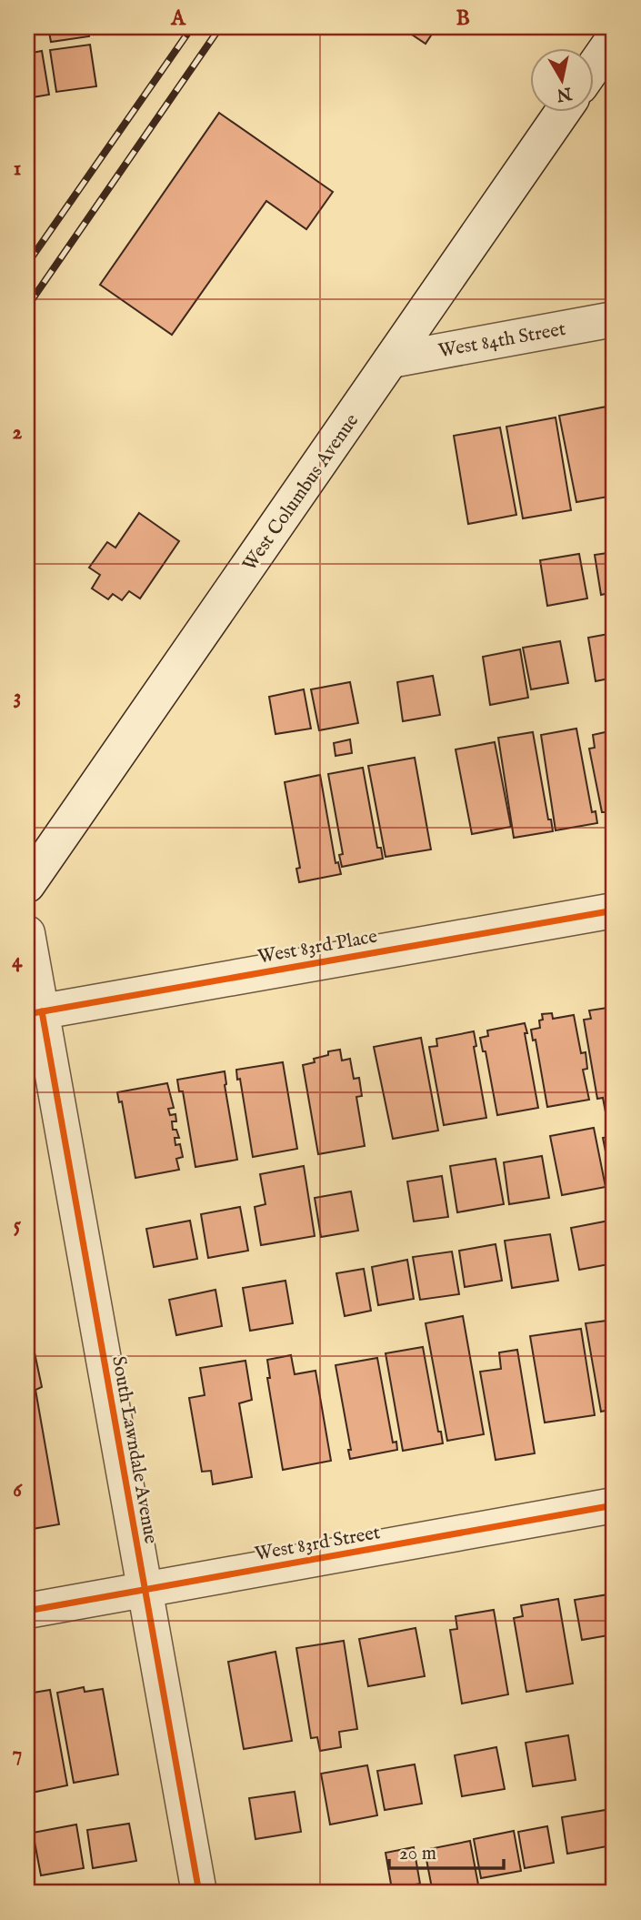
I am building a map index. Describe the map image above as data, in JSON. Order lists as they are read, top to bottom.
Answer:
{
  "streets": {
    "street": [
      "West 84th Street",
      "West Columbus Avenue",
      "West 83rd Place",
      "South Lawndale Avenue",
      "West 83rd Street"
    ]
  },
  "crossings": [
    ["West 84th Street", "West Columbus Avenue"],
    ["West 83rd Place", "South Lawndale Avenue"],
    ["South Lawndale Avenue", "West 83rd Street"]
  ],
  "scale_bar": "20 m",
  "north": "bottom",
  "grid": {
    "columns": ["A", "B"],
    "rows": [
      "1",
      "2",
      "3",
      "4",
      "5",
      "6",
      "7"
    ]
  }
}
